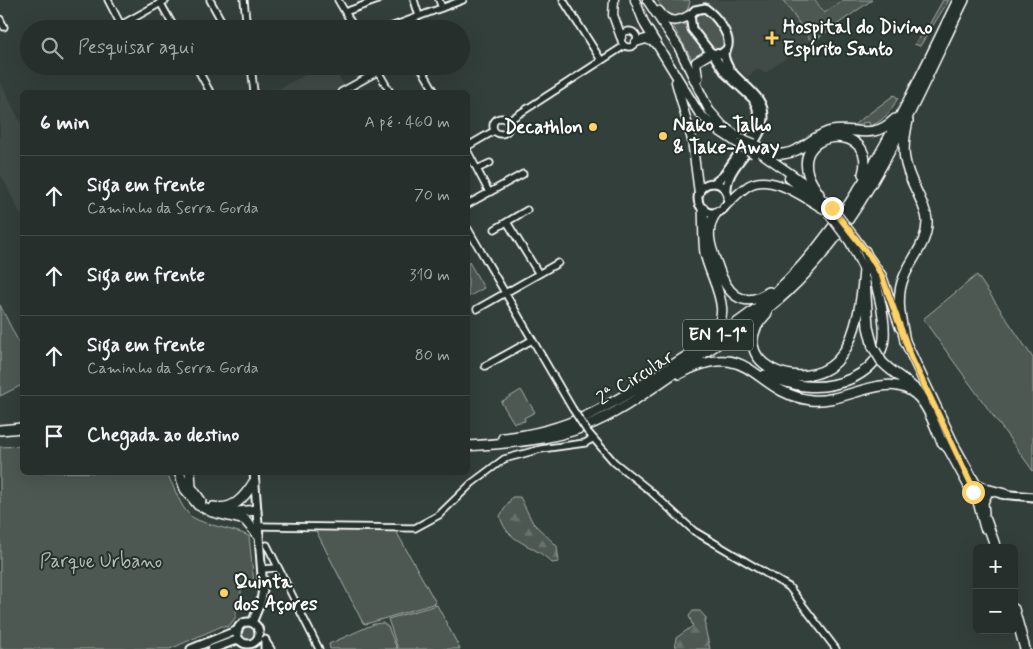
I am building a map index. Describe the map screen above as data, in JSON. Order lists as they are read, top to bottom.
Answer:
{
  "streets": {
    "main road": ["EN 1-1ª", "2ª Circular"]
  },
  "parks": ["Parque Urbano"],
  "places": {
    "health": ["Hospital do Divino Espírito Santo"],
    "other": ["Decathlon", "Nako - Talho & Take-Away", "Quinta dos Açores"]
  },
  "page": {
    "search": "Pesquisar aqui",
    "heading": ["6 min", "A pé · 460 m"],
    "list": [
      ["Siga em frente", "Caminho da Serra Gorda", "70 m"],
      ["Siga em frente", "310 m"],
      ["Siga em frente", "Caminho da Serra Gorda", "80 m"],
      "Chegada ao destino"
    ],
    "map_buttons": ["+", "−"]
  }
}
